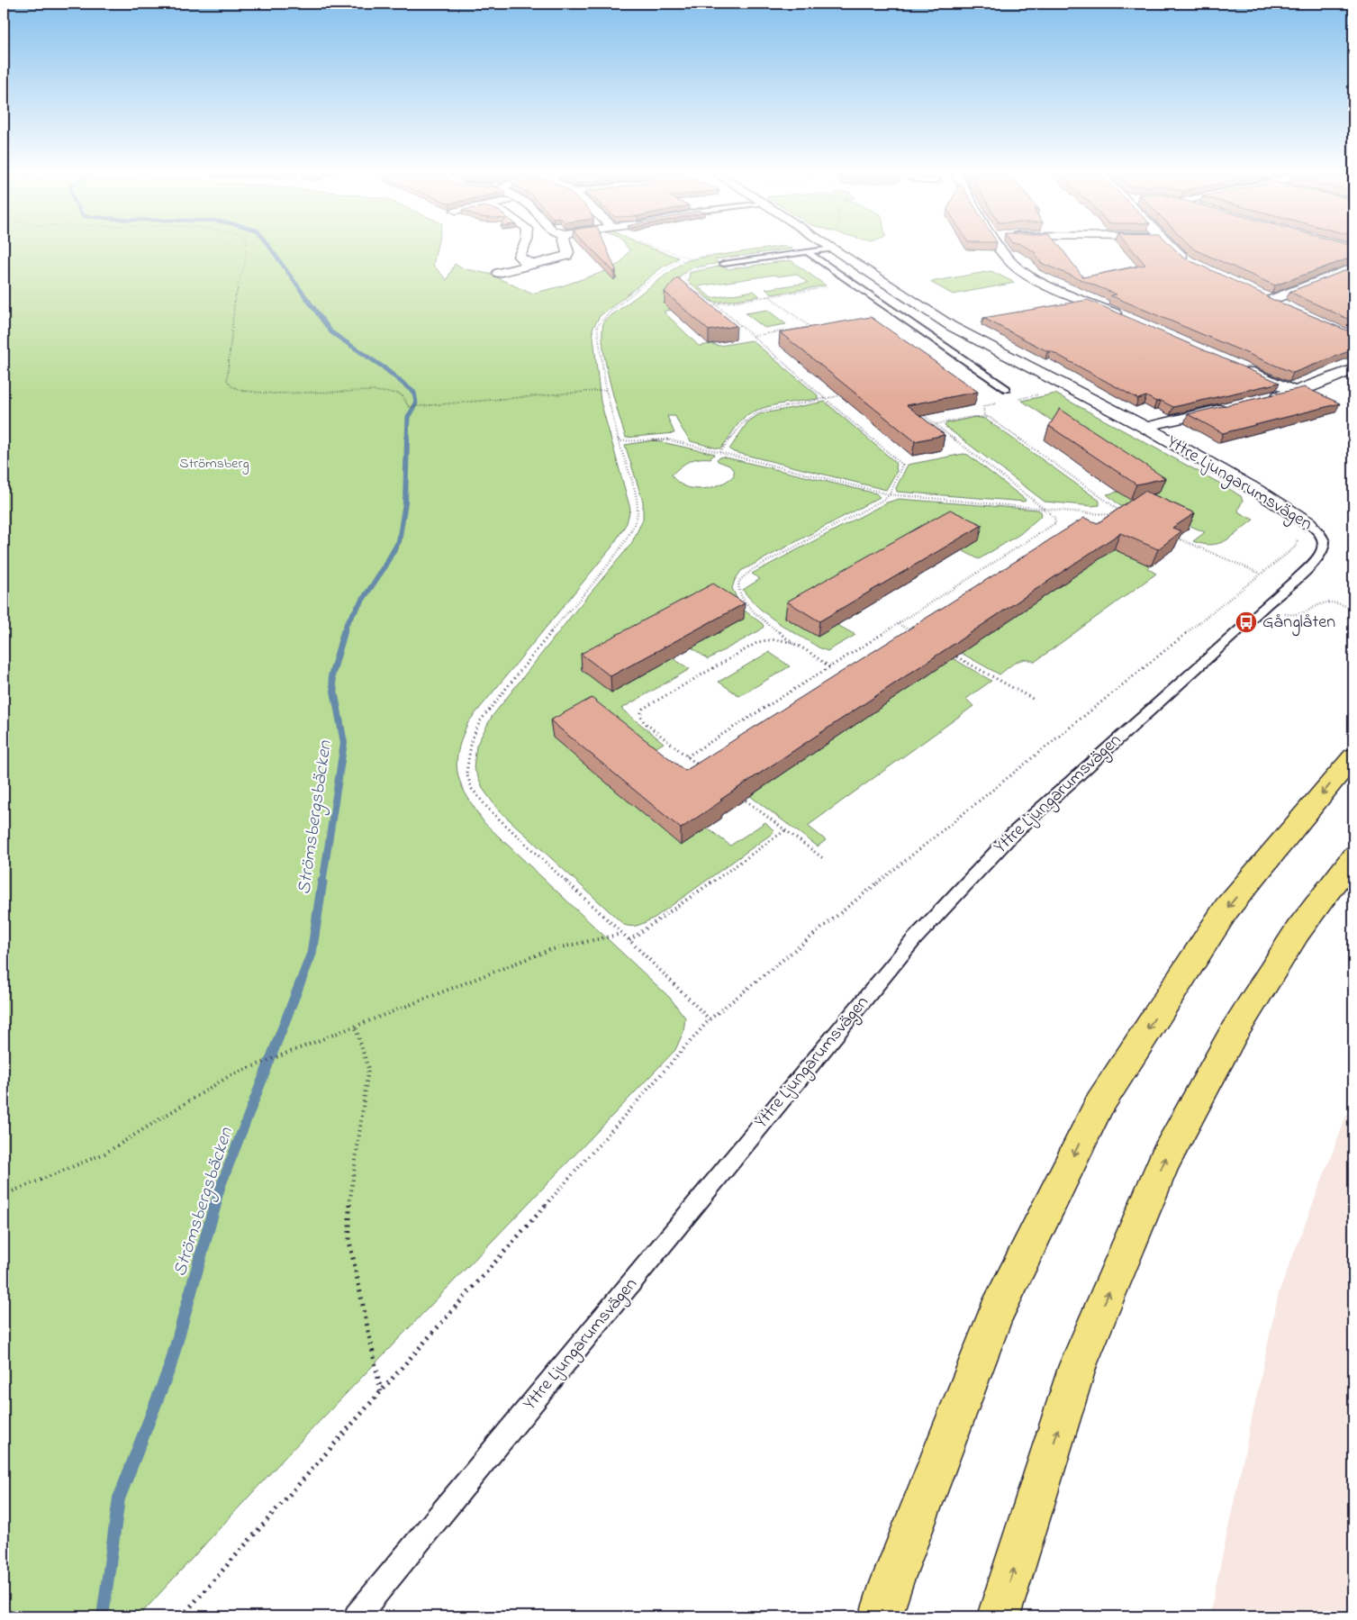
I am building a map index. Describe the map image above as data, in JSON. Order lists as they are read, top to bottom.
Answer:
{
  "streets": {
    "street": ["Yttre Ljungarumsvägen"]
  },
  "water": ["Strömsbergsbäcken"],
  "parks": ["Strömsberg"],
  "places": {
    "bus stop": ["Gånglåten"]
  }
}
